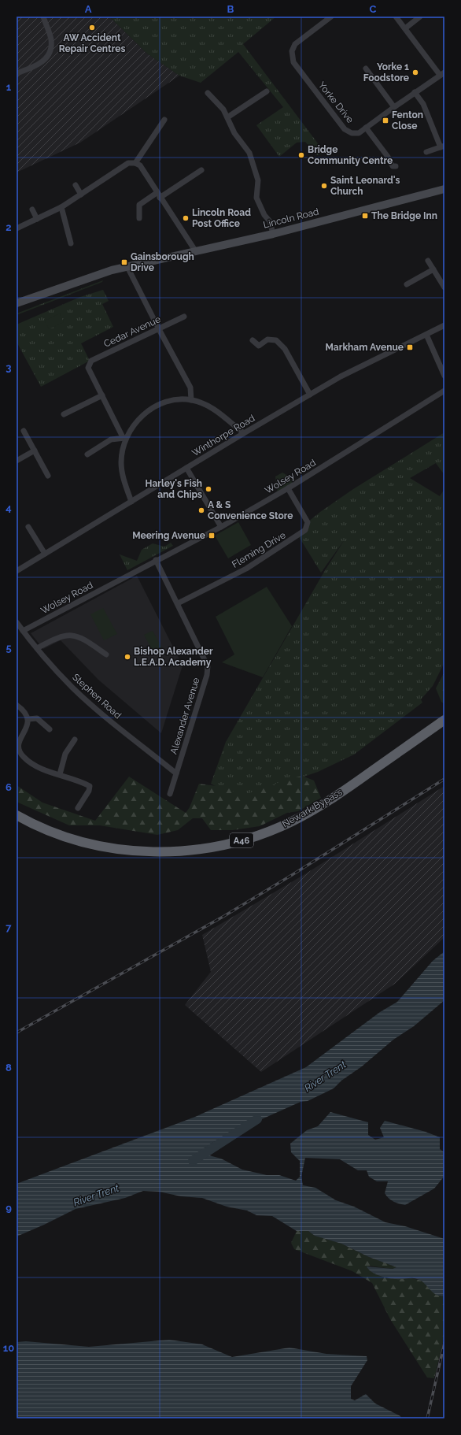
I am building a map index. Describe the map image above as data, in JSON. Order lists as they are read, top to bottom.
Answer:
{
  "streets": {
    "highway": ["Newark Bypass", "A46"],
    "main road": ["Lincoln Road"],
    "street": [
      "Yorke Drive",
      "Cedar Avenue",
      "Winthorpe Road",
      "Wolsey Road",
      "Fleming Drive",
      "Stephen Road",
      "Alexander Avenue"
    ]
  },
  "crossings": [
    ["Wolsey Road", "Fleming Drive"],
    ["Wolsey Road", "Stephen Road"],
    ["Wolsey Road", "Alexander Avenue"],
    ["Fleming Drive", "Alexander Avenue"],
    ["Stephen Road", "Alexander Avenue"]
  ],
  "water": ["River Trent"],
  "places": {
    "other": [
      "AW Accident Repair Centres",
      "Yorke 1 Foodstore",
      "Bridge Community Centre",
      "Saint Leonard's Church",
      "Lincoln Road Post Office",
      "Harley's Fish and Chips",
      "A & S Convenience Store",
      "Bishop Alexander L.E.A.D. Academy"
    ],
    "transit": [
      "Fenton Close",
      "The Bridge Inn",
      "Gainsborough Drive",
      "Markham Avenue",
      "Meering Avenue"
    ]
  },
  "grid": {
    "columns": ["A", "B", "C"],
    "rows": [
      "1",
      "2",
      "3",
      "4",
      "5",
      "6",
      "7",
      "8",
      "9",
      "10"
    ]
  }
}
